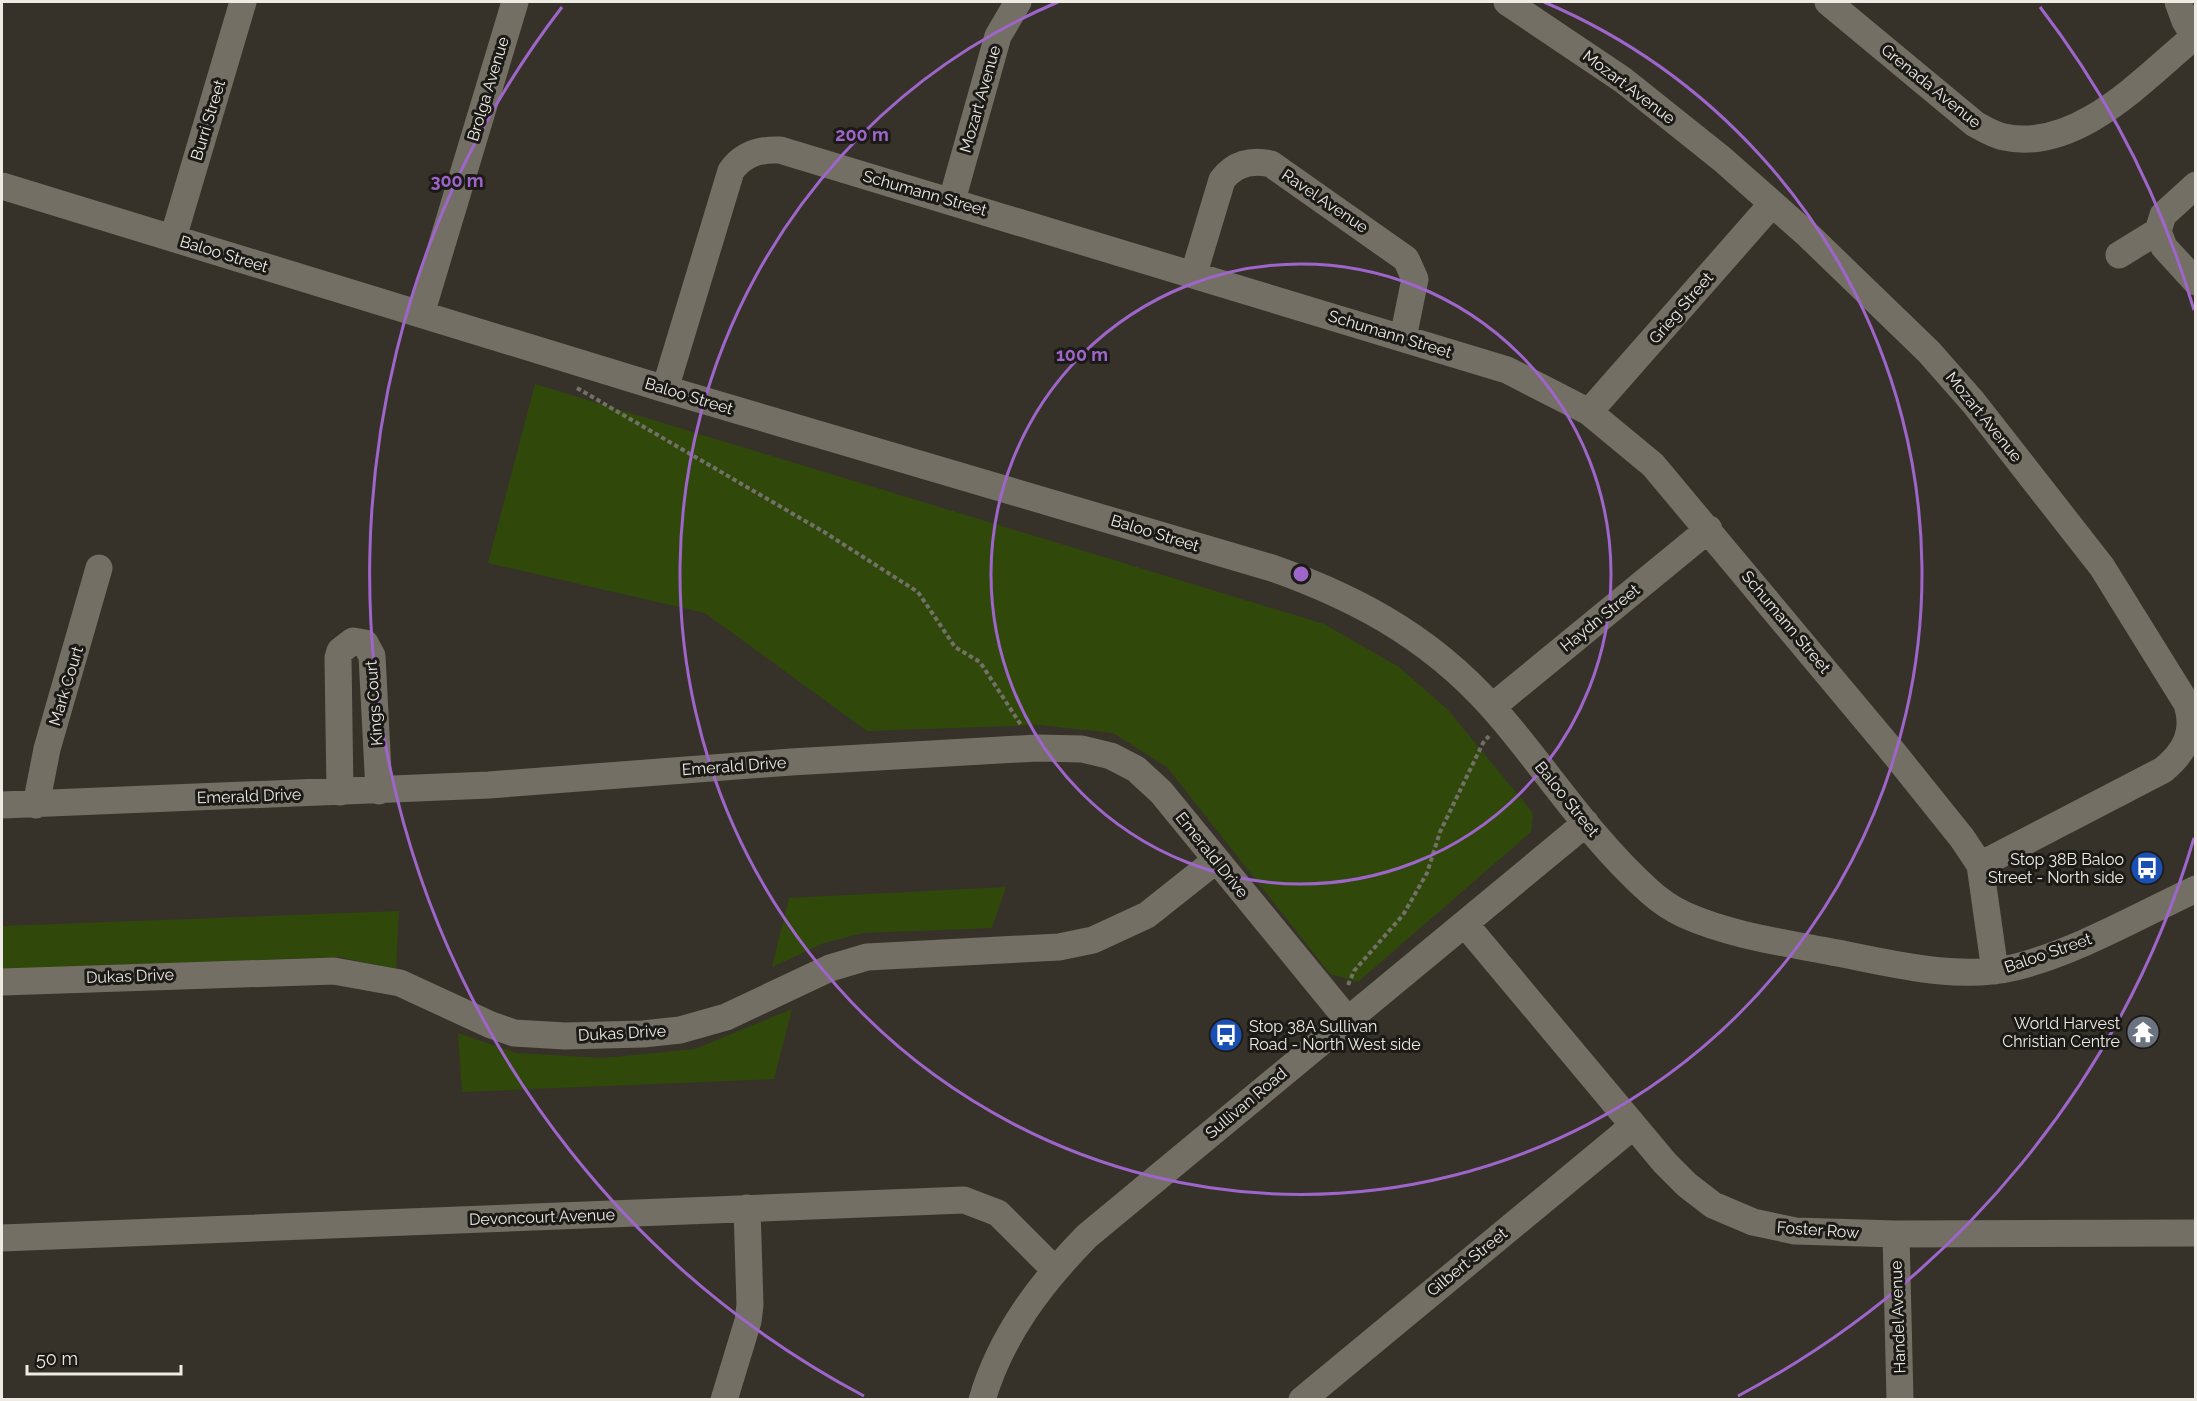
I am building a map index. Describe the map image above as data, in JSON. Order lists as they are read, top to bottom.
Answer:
{
  "streets": {
    "street": [
      "Grenada Avenue",
      "Mozart Avenue",
      "Brolga Avenue",
      "Burri Street",
      "Schumann Street",
      "Ravel Avenue",
      "Baloo Street",
      "Grieg Street",
      "Haydn Street",
      "Mark Court",
      "Kings Court",
      "Emerald Drive",
      "Dukas Drive",
      "Sullivan Road",
      "Devoncourt Avenue",
      "Foster Row",
      "Gilbert Street",
      "Handel Avenue"
    ]
  },
  "crossings": [
    ["Mozart Avenue", "Schumann Street"],
    ["Mozart Avenue", "Grieg Street"],
    ["Brolga Avenue", "Baloo Street"],
    ["Burri Street", "Baloo Street"],
    ["Schumann Street", "Ravel Avenue"],
    ["Schumann Street", "Baloo Street"],
    ["Schumann Street", "Grieg Street"],
    ["Schumann Street", "Haydn Street"],
    ["Baloo Street", "Haydn Street"],
    ["Baloo Street", "Sullivan Road"],
    ["Mark Court", "Emerald Drive"],
    ["Kings Court", "Emerald Drive"],
    ["Emerald Drive", "Dukas Drive"],
    ["Emerald Drive", "Sullivan Road"],
    ["Sullivan Road", "Devoncourt Avenue"],
    ["Sullivan Road", "Foster Row"],
    ["Foster Row", "Gilbert Street"],
    ["Foster Row", "Handel Avenue"]
  ],
  "places": {
    "bus stop": ["Stop 38B Baloo Street - North side", "Stop 38A Sullivan Road - North West side"],
    "temple": ["World Harvest Christian Centre"]
  },
  "scale_bar": "50 m",
  "rings": ["200 m", "300 m", "100 m"]
}
